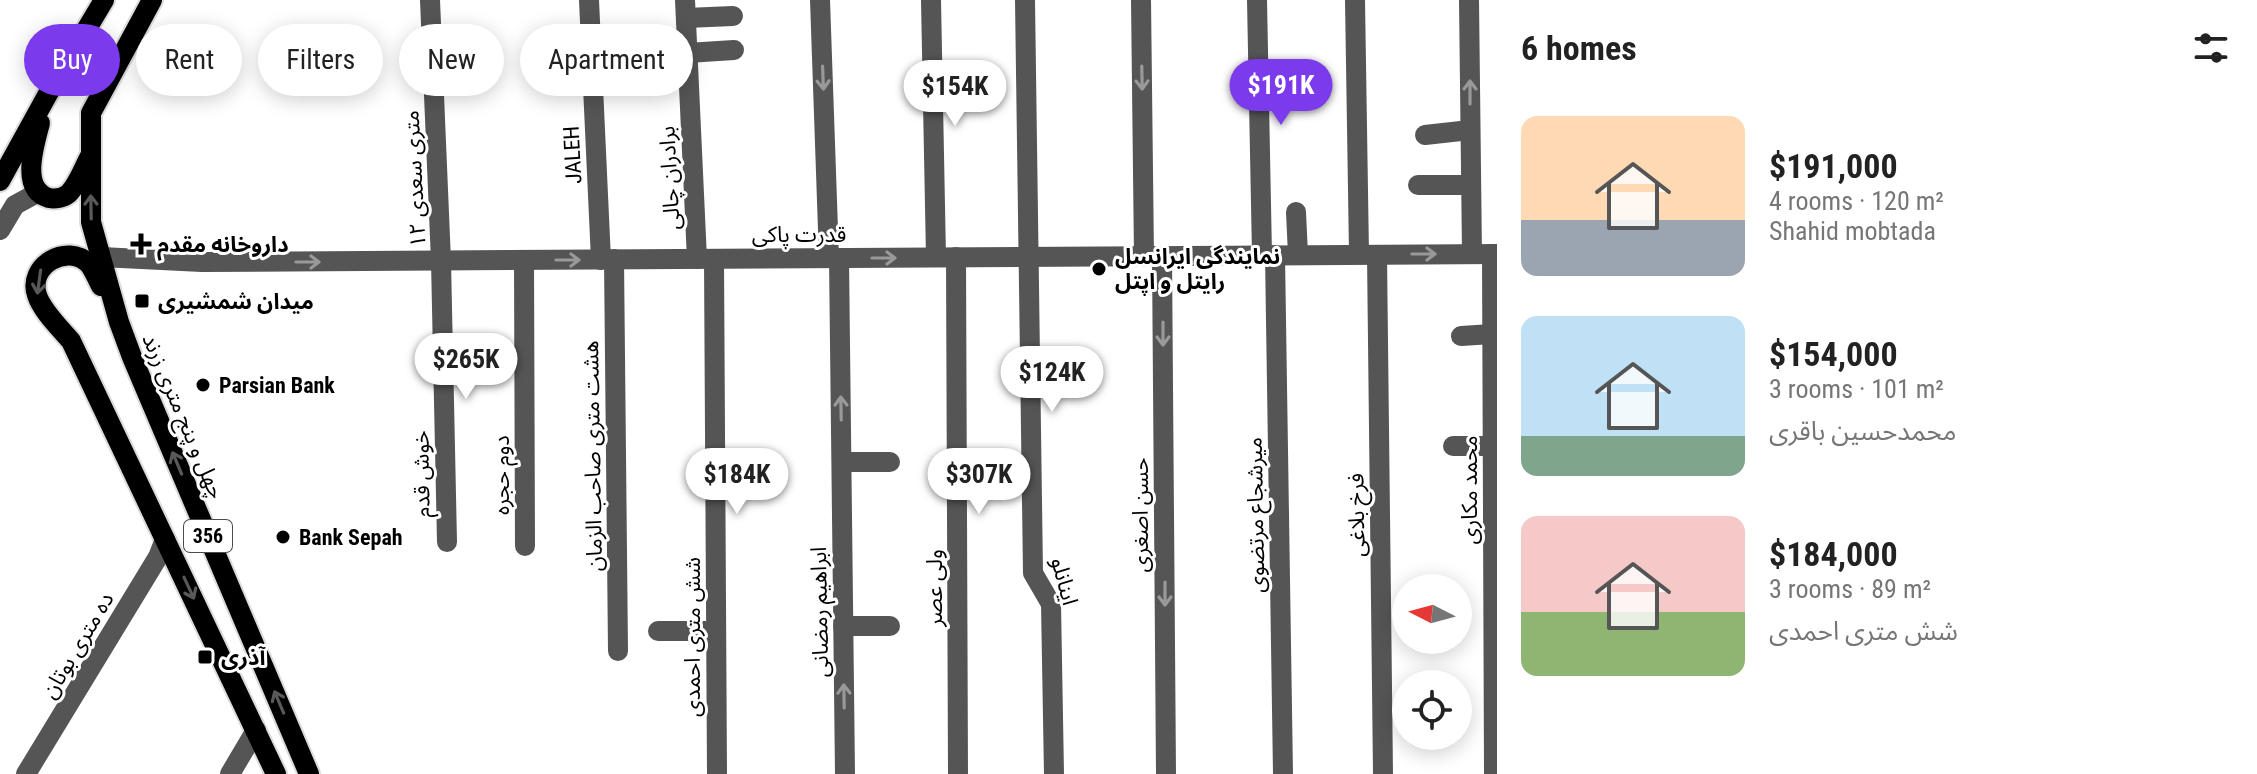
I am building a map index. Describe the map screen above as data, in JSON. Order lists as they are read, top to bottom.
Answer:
{
  "streets": {
    "main road": ["چهل و پنج متری زرند", "356"],
    "street": [
      "JALEH",
      "برادران چالی",
      "۱۲ متری سعدی",
      "قدرت پاکی",
      "هشت متری صاحب الزمان",
      "خوش قدم",
      "دوم حجره",
      "محمد مکاری",
      "حسن اصغری",
      "میرشجاع مرتضوی",
      "فرخ بلاغی",
      "اینانلو",
      "ولی عصر",
      "ابراهیم رمضانی",
      "شش متری احمدی",
      "ده متری بوتان"
    ]
  },
  "crossings": [
    ["JALEH", "قدرت پاکی"],
    ["JALEH", "هشت متری صاحب الزمان"],
    ["برادران چالی", "قدرت پاکی"],
    ["برادران چالی", "شش متری احمدی"],
    ["۱۲ متری سعدی", "قدرت پاکی"],
    ["۱۲ متری سعدی", "خوش قدم"],
    ["قدرت پاکی", "چهل و پنج متری زرند"],
    ["قدرت پاکی", "هشت متری صاحب الزمان"],
    ["قدرت پاکی", "خوش قدم"],
    ["قدرت پاکی", "دوم حجره"],
    ["قدرت پاکی", "محمد مکاری"],
    ["قدرت پاکی", "حسن اصغری"],
    ["قدرت پاکی", "میرشجاع مرتضوی"],
    ["قدرت پاکی", "فرخ بلاغی"],
    ["قدرت پاکی", "اینانلو"],
    ["قدرت پاکی", "ولی عصر"],
    ["قدرت پاکی", "ابراهیم رمضانی"],
    ["قدرت پاکی", "شش متری احمدی"],
    ["چهل و پنج متری زرند", "356"],
    ["356", "ده متری بوتان"]
  ],
  "one_way": ["قدرت پاکی", "حسن اصغری"],
  "places": {
    "health": ["داروخانه مقدم"],
    "other": ["نمایندگی ایرانسل رایتل و اپتل", "Parsian Bank", "Bank Sepah"],
    "transit": ["میدان شمشیری", "آذری"]
  },
  "north": "left",
  "page": {
    "heading": "6 homes",
    "chip": [
      "Buy",
      "Rent",
      "Filters",
      "New",
      "Apartment"
    ],
    "price": [
      "$191K",
      "$154K",
      "$265K",
      "$124K",
      "$184K",
      "$307K"
    ],
    "list": [
      {
        "name": "$191,000",
        "note": "4 rooms · 120 m² · Shahid mobtada"
      },
      {
        "name": "$154,000",
        "note": "3 rooms · 101 m² · محمدحسین باقری"
      },
      {
        "name": "$184,000",
        "note": "3 rooms · 89 m² · شش متری احمدی"
      }
    ]
  }
}
